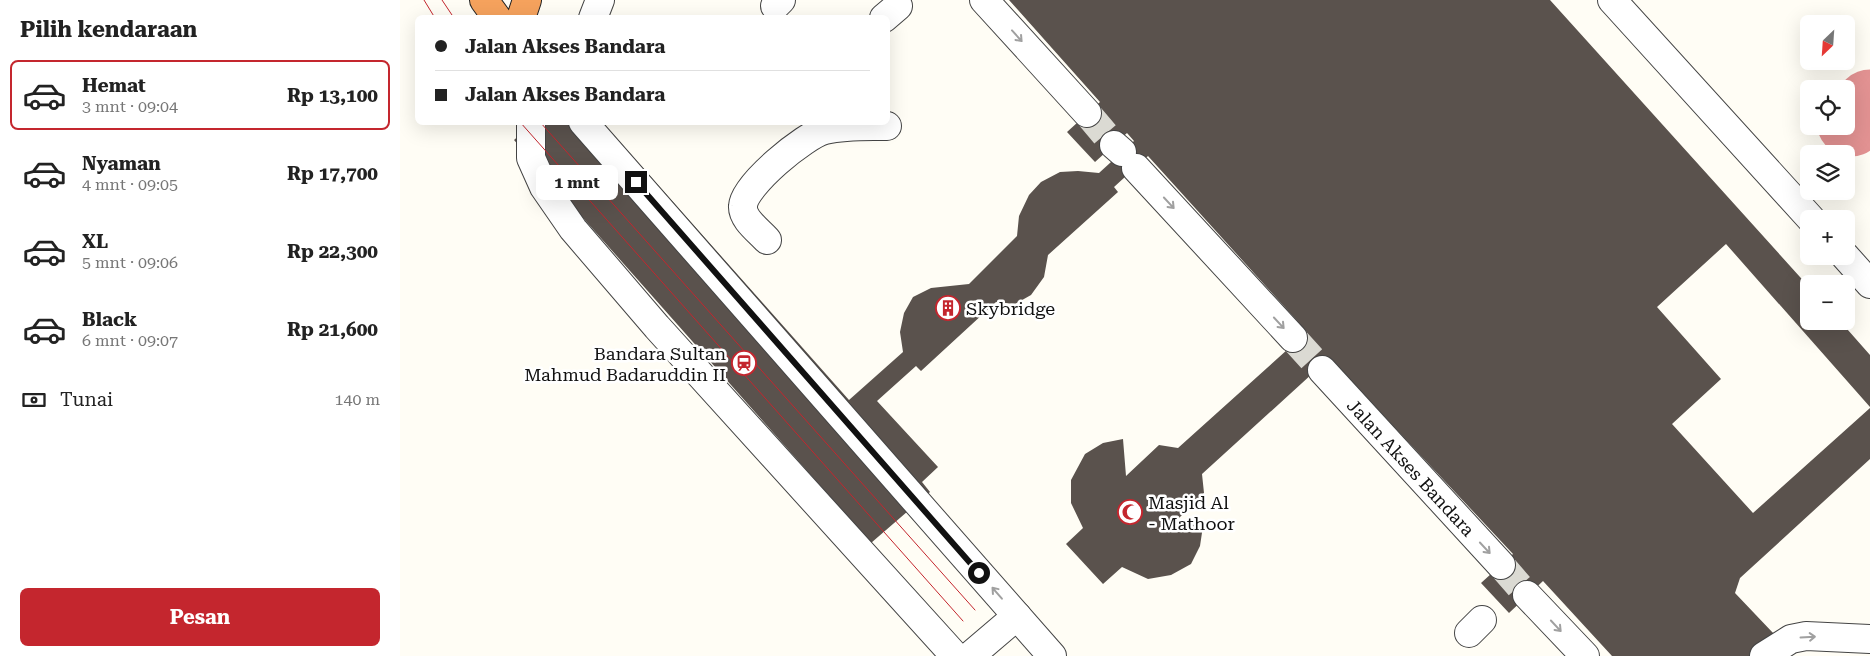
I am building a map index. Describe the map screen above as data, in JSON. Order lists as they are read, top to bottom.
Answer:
{
  "streets": {
    "street": ["Jalan Akses Bandara"]
  },
  "one_way": ["Jalan Akses Bandara"],
  "places": {
    "building": ["Skybridge"],
    "station": ["Bandara Sultan Mahmud Badaruddin II"],
    "mosque": ["Masjid Al - Mathoor"]
  },
  "north": "bottom left",
  "page": {
    "heading": "Pilih kendaraan",
    "map_buttons": ["+", "−"],
    "banner": ["Jalan Akses Bandara", "Jalan Akses Bandara"],
    "list": [
      {
        "name": "Hemat",
        "note": "3 mnt · 09:04",
        "value": "Rp 13,100"
      },
      {
        "name": "Nyaman",
        "note": "4 mnt · 09:05",
        "value": "Rp 17,700"
      },
      {
        "name": "XL",
        "note": "5 mnt · 09:06",
        "value": "Rp 22,300"
      },
      {
        "name": "Black",
        "note": "6 mnt · 09:07",
        "value": "Rp 21,600"
      }
    ],
    "bubble": "1 mnt",
    "pay": ["Tunai", "140 m"],
    "buttons": "Pesan"
  }
}
